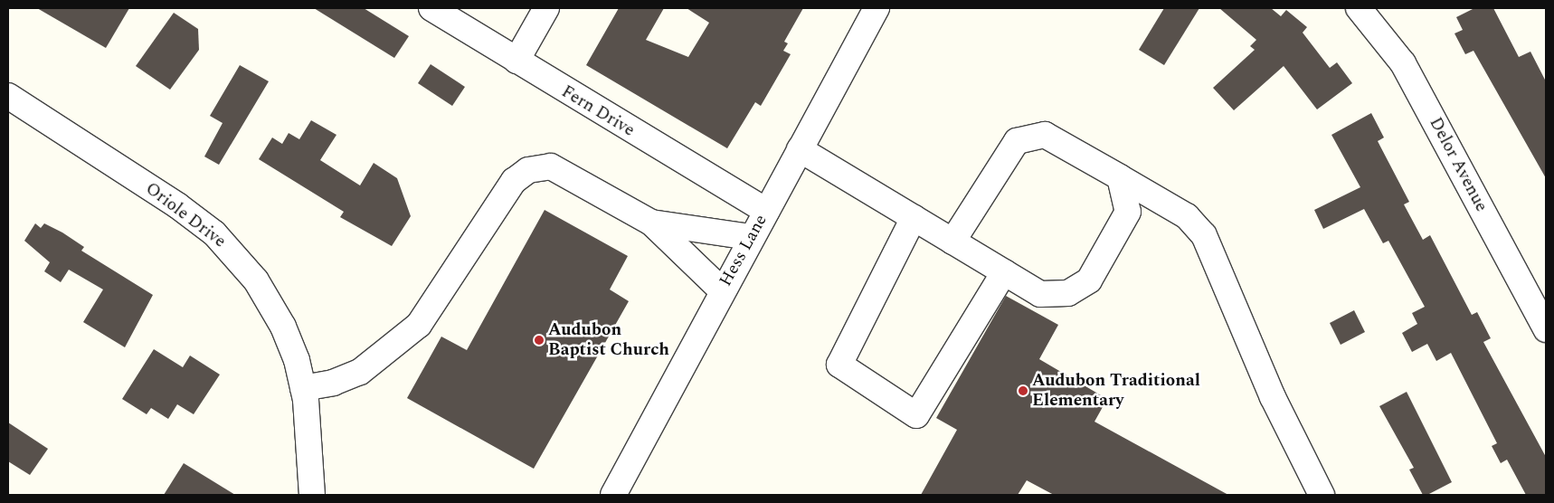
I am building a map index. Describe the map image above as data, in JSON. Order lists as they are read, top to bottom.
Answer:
{
  "streets": {
    "street": [
      "Fern Drive",
      "Delor Avenue",
      "Oriole Drive",
      "Hess Lane"
    ]
  },
  "crossings": [
    ["Fern Drive", "Hess Lane"]
  ],
  "places": ["Audubon Baptist Church", "Audubon Traditional Elementary"]
}
